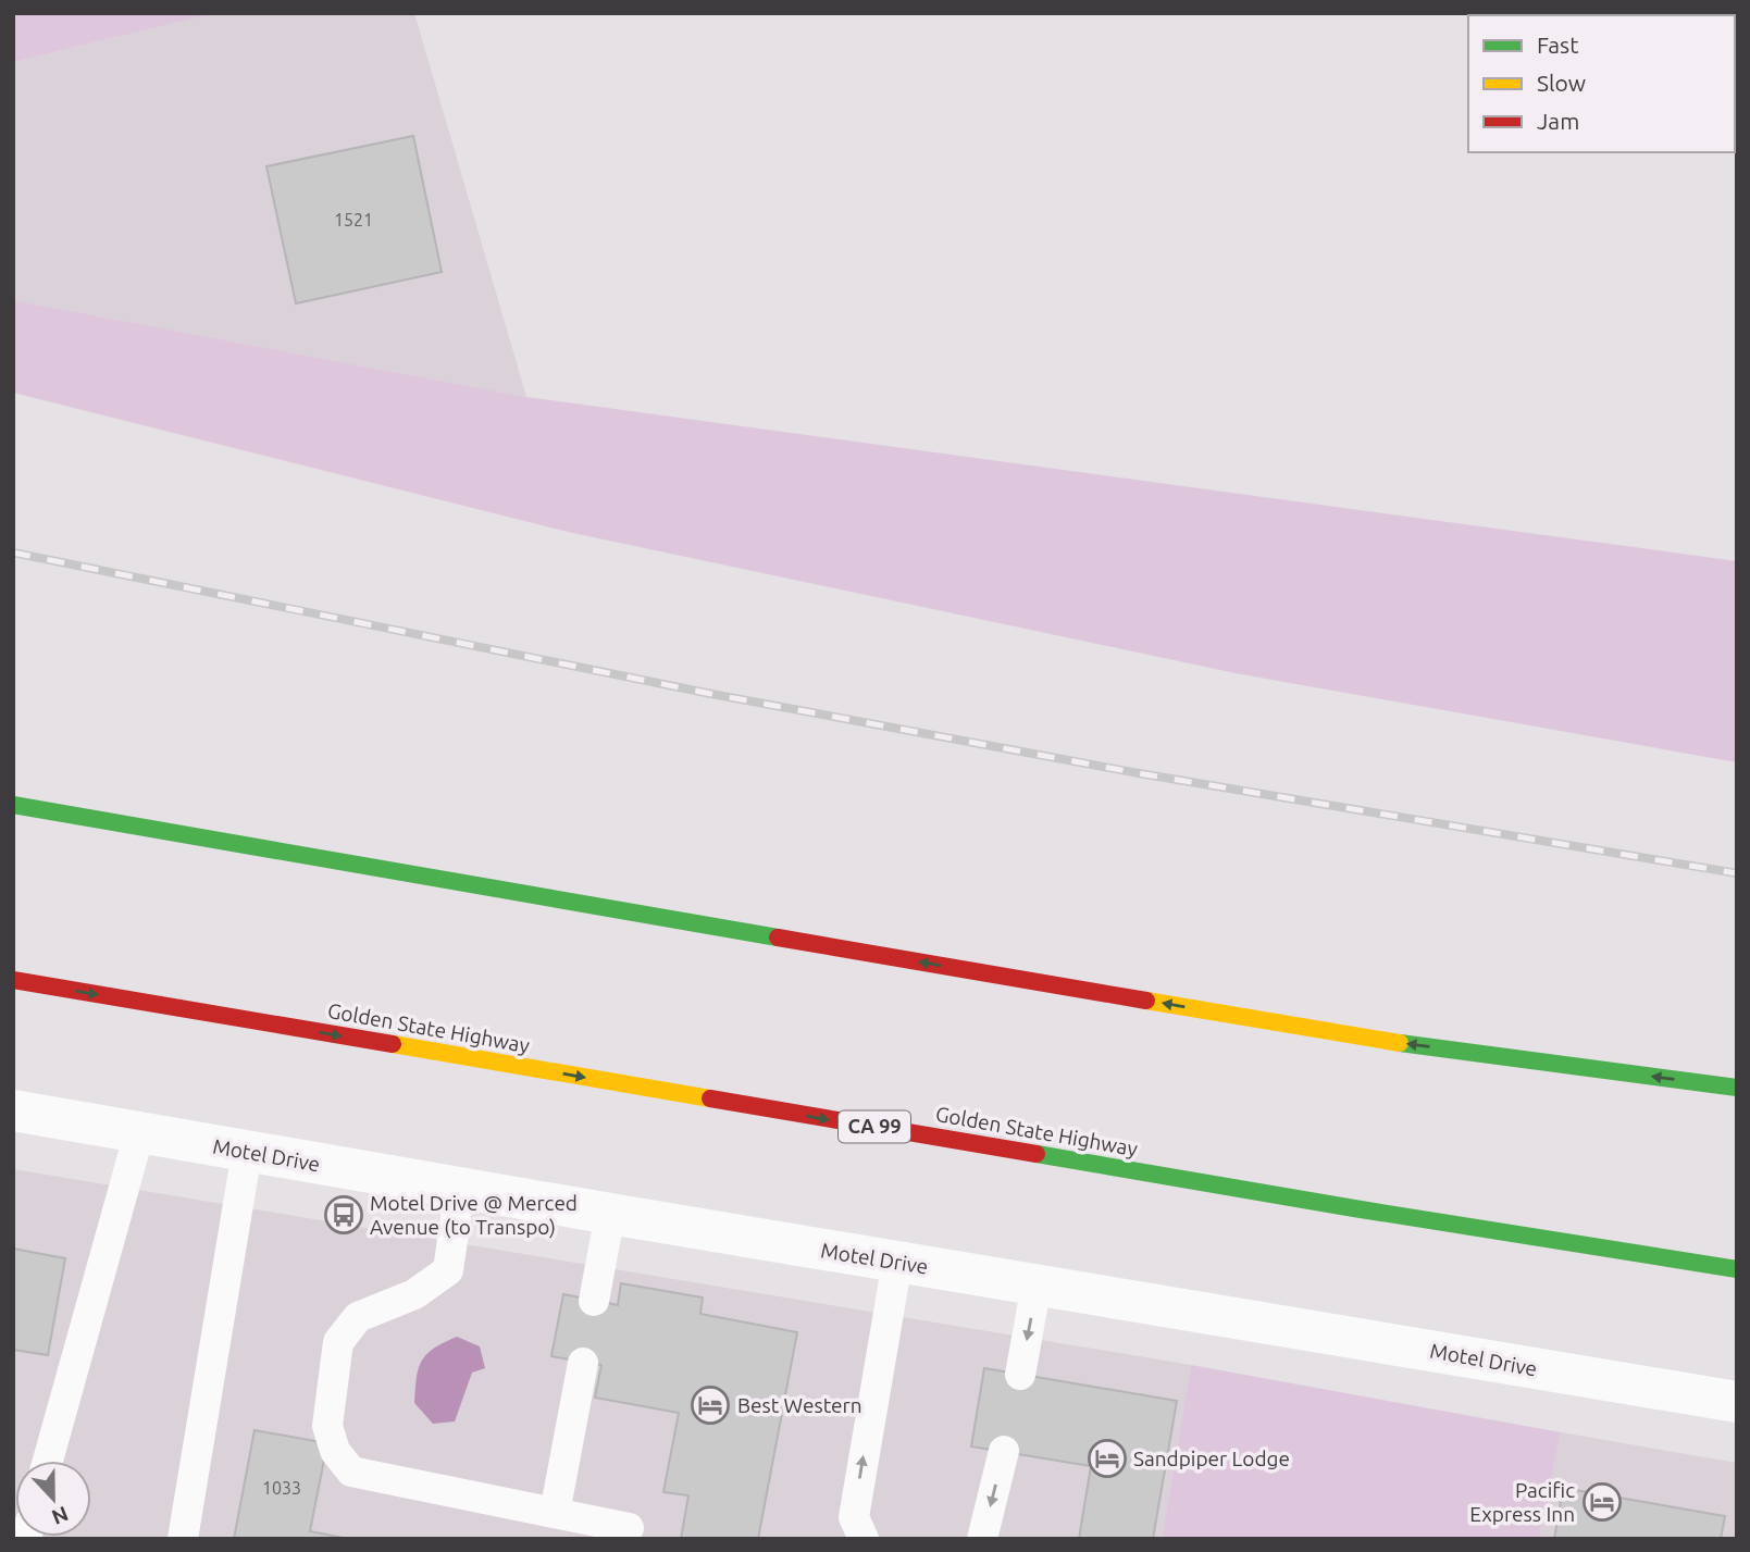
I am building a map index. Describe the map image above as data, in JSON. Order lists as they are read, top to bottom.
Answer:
{
  "streets": {
    "highway": ["Golden State Highway", "CA 99"],
    "street": ["Motel Drive"]
  },
  "one_way": ["Golden State Highway"],
  "places": {
    "bus stop": ["Motel Drive @ Merced Avenue (to Transpo)"],
    "hotel": ["Best Western", "Sandpiper Lodge", "Pacific Express Inn"]
  },
  "house_numbers": ["1521", "1033"],
  "legend": ["Fast", "Slow", "Jam"],
  "north": "bottom"
}
